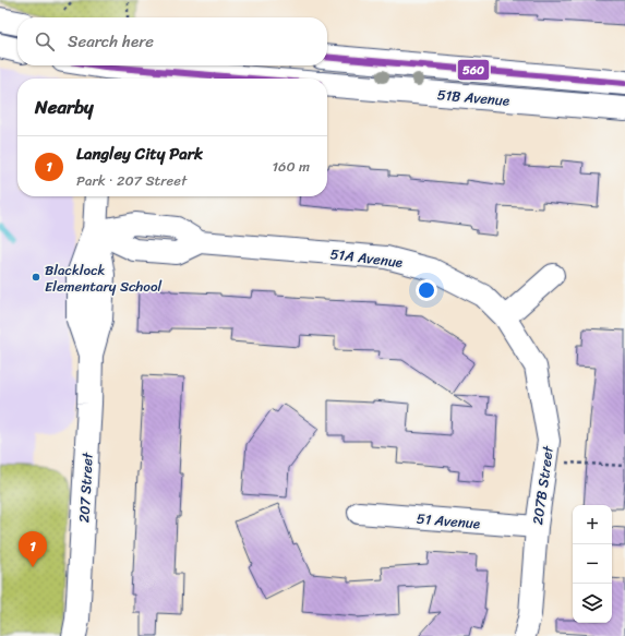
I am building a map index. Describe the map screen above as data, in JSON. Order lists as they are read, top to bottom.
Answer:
{
  "streets": {
    "street": [
      "51B Avenue",
      "51A Avenue",
      "207B Street",
      "207 Street",
      "51 Avenue"
    ]
  },
  "crossings": [
    ["51A Avenue", "207B Street"],
    ["51A Avenue", "207 Street"],
    ["207B Street", "51 Avenue"]
  ],
  "places": ["Blacklock Elementary School"],
  "lines": ["transit line 560"],
  "page": {
    "search": "Search here",
    "heading": "Nearby",
    "list": [
      {
        "mark": "1",
        "name": "Langley City Park",
        "note": "Park · 207 Street",
        "value": "160 m"
      }
    ],
    "map_buttons": ["+", "−"],
    "pins": "1"
  }
}
